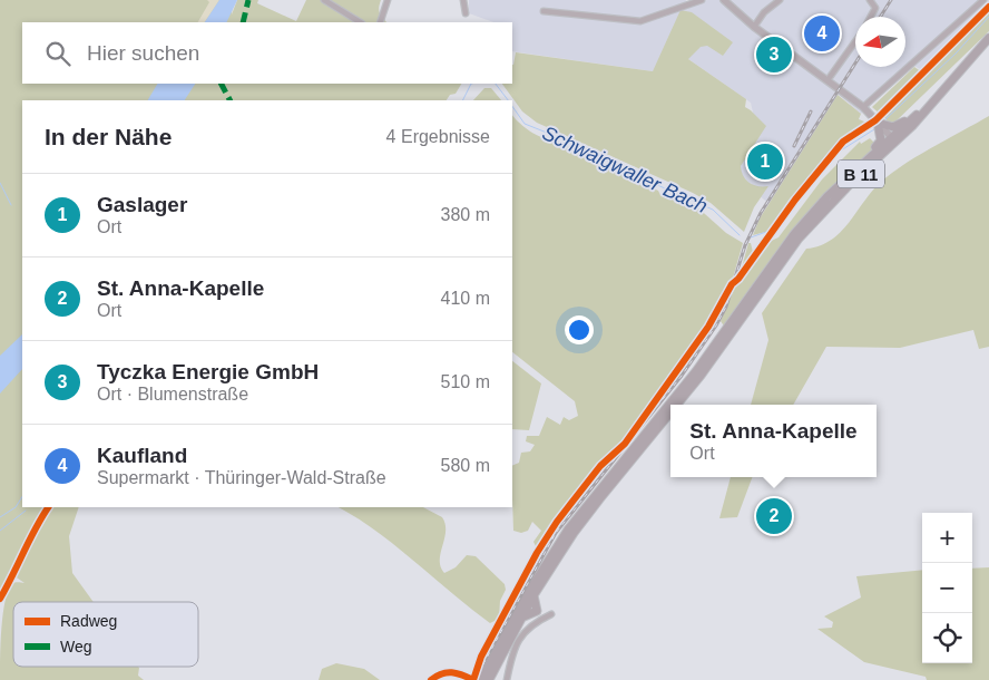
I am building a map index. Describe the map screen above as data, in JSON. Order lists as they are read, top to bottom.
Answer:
{
  "streets": {
    "main road": ["B 11"]
  },
  "water": ["Schwaigwaller Bach"],
  "legend": ["Radweg", "Weg"],
  "north": "left",
  "page": {
    "pins": [
      "4",
      "3",
      "1",
      "2"
    ],
    "search": "Hier suchen",
    "heading": ["In der Nähe", "4 Ergebnisse"],
    "list": [
      {
        "mark": "1",
        "name": "Gaslager",
        "note": "Ort",
        "value": "380 m"
      },
      {
        "mark": "2",
        "name": "St. Anna-Kapelle",
        "note": "Ort",
        "value": "410 m"
      },
      {
        "mark": "3",
        "name": "Tyczka Energie GmbH",
        "note": "Ort · Blumenstraße",
        "value": "510 m"
      },
      {
        "mark": "4",
        "name": "Kaufland",
        "note": "Supermarkt · Thüringer-Wald-Straße",
        "value": "580 m"
      }
    ],
    "popup": ["St. Anna-Kapelle", "Ort"],
    "map_buttons": ["+", "−"]
  }
}
